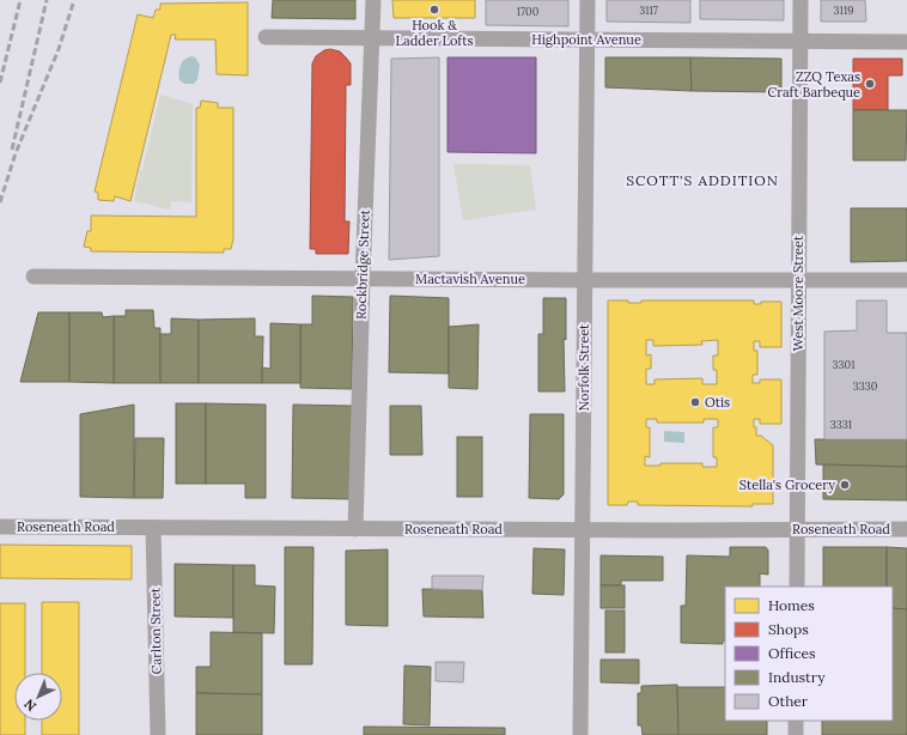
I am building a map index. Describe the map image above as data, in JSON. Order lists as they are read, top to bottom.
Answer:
{
  "streets": {
    "street": [
      "Highpoint Avenue",
      "Rockbridge Street",
      "Mactavish Avenue",
      "West Moore Street",
      "Norfolk Street",
      "Roseneath Road",
      "Carlton Street"
    ]
  },
  "crossings": [
    ["Highpoint Avenue", "Rockbridge Street"],
    ["Highpoint Avenue", "West Moore Street"],
    ["Highpoint Avenue", "Norfolk Street"],
    ["Rockbridge Street", "Mactavish Avenue"],
    ["Rockbridge Street", "Roseneath Road"],
    ["Mactavish Avenue", "West Moore Street"],
    ["Mactavish Avenue", "Norfolk Street"],
    ["West Moore Street", "Roseneath Road"],
    ["Norfolk Street", "Roseneath Road"],
    ["Roseneath Road", "Carlton Street"]
  ],
  "districts": ["SCOTT'S ADDITION"],
  "places": [
    "Hook & Ladder Lofts",
    "ZZQ Texas Craft Barbeque",
    "Otis",
    "Stella's Grocery"
  ],
  "house_numbers": [
    "3117",
    "3119",
    "1700",
    "3301",
    "3330",
    "3331"
  ],
  "legend": [
    "Homes",
    "Shops",
    "Offices",
    "Industry",
    "Other"
  ],
  "north": "bottom left"
}
